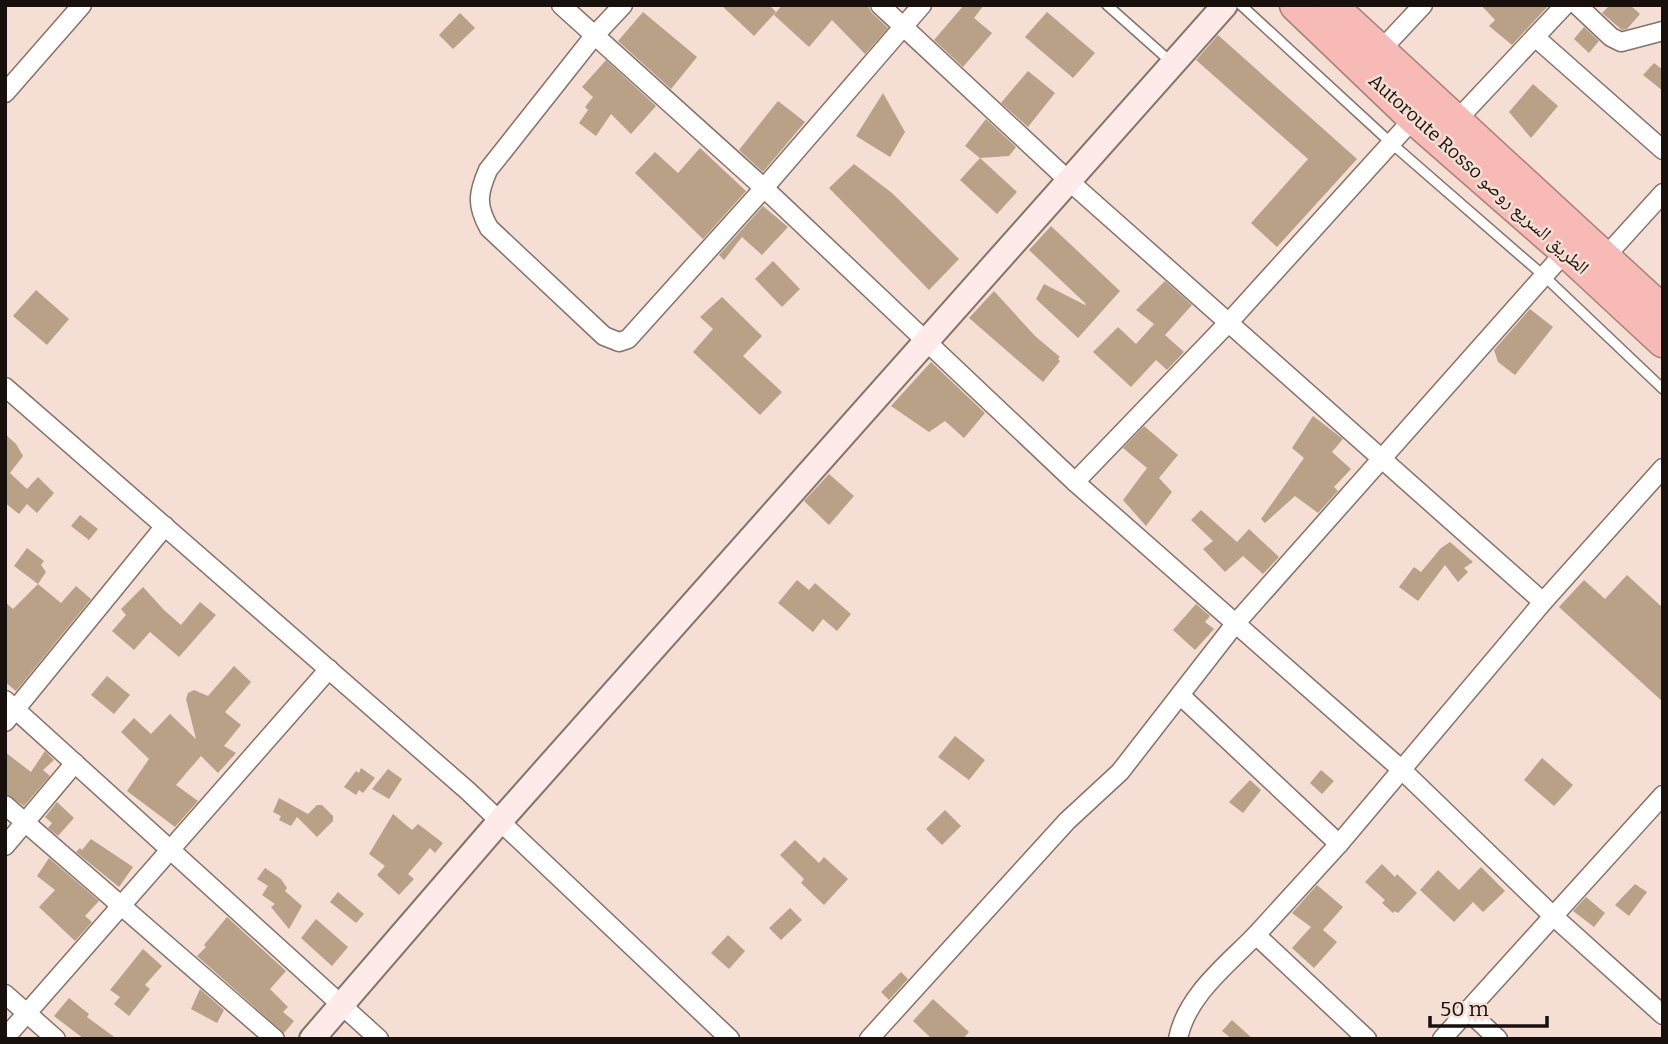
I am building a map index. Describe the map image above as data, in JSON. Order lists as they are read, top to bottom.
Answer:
{
  "streets": {
    "highway": ["Autoroute Rosso الطريق السريع روصو"]
  },
  "scale_bar": "50 m"
}
